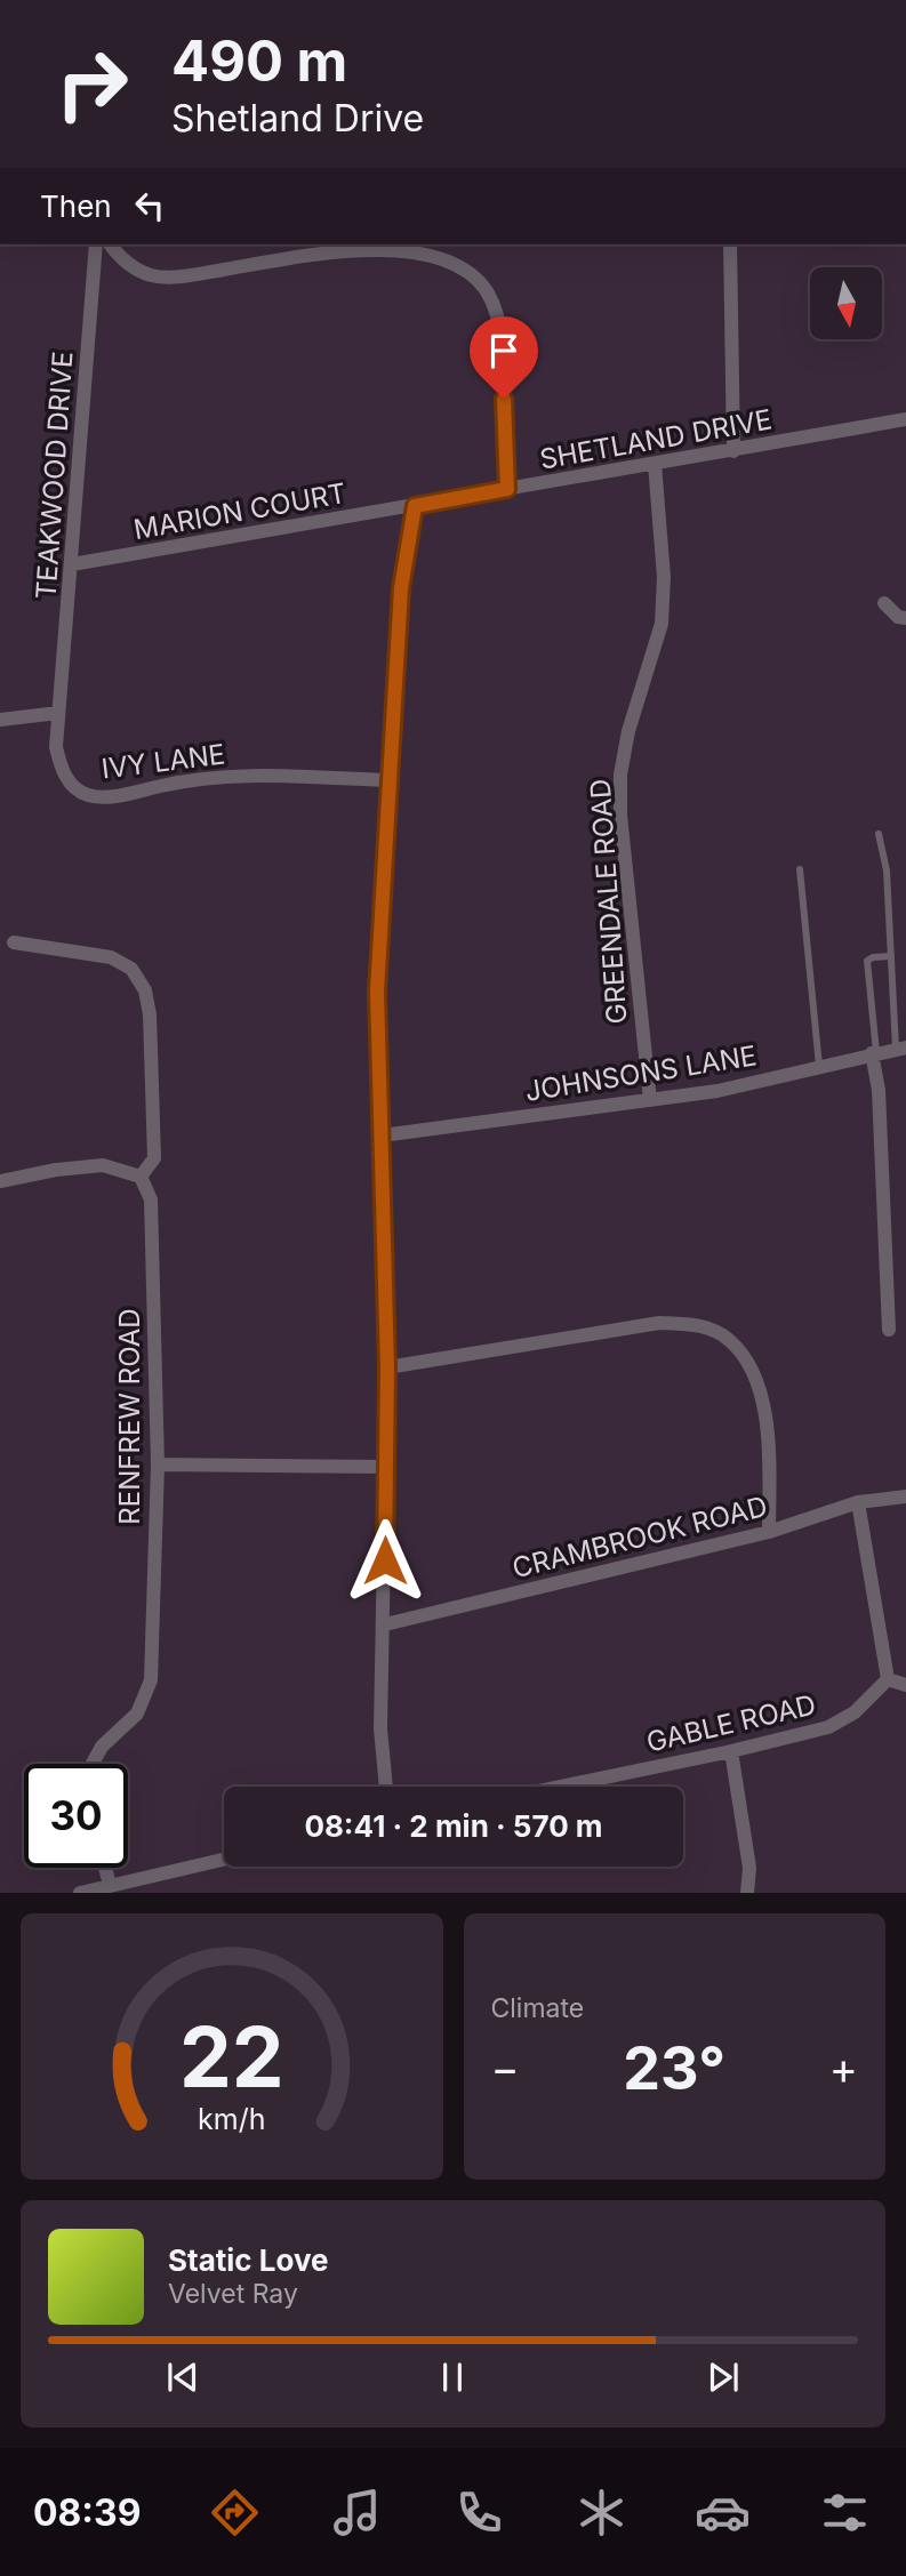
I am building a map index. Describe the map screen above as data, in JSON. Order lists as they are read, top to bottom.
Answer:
{
  "streets": {
    "street": [
      "SHETLAND DRIVE",
      "TEAKWOOD DRIVE",
      "MARION COURT",
      "IVY LANE",
      "GREENDALE ROAD",
      "JOHNSONS LANE",
      "RENFREW ROAD",
      "CRAMBROOK ROAD",
      "GABLE ROAD"
    ]
  },
  "crossings": [
    ["SHETLAND DRIVE", "MARION COURT"],
    ["SHETLAND DRIVE", "GREENDALE ROAD"],
    ["TEAKWOOD DRIVE", "MARION COURT"],
    ["TEAKWOOD DRIVE", "IVY LANE"],
    ["GREENDALE ROAD", "JOHNSONS LANE"]
  ],
  "north": "bottom",
  "page": {
    "turn": ["490 m", "Shetland Drive"],
    "then": "Then",
    "limit": "30",
    "trip": "08:41 · 2 min · 570 m",
    "tile": "Climate",
    "heat": ["−", "23°", "+"],
    "song": ["Static Love", "Velvet Ray"],
    "tabs": "08:39",
    "gauge": ["22", "km/h"]
  }
}
